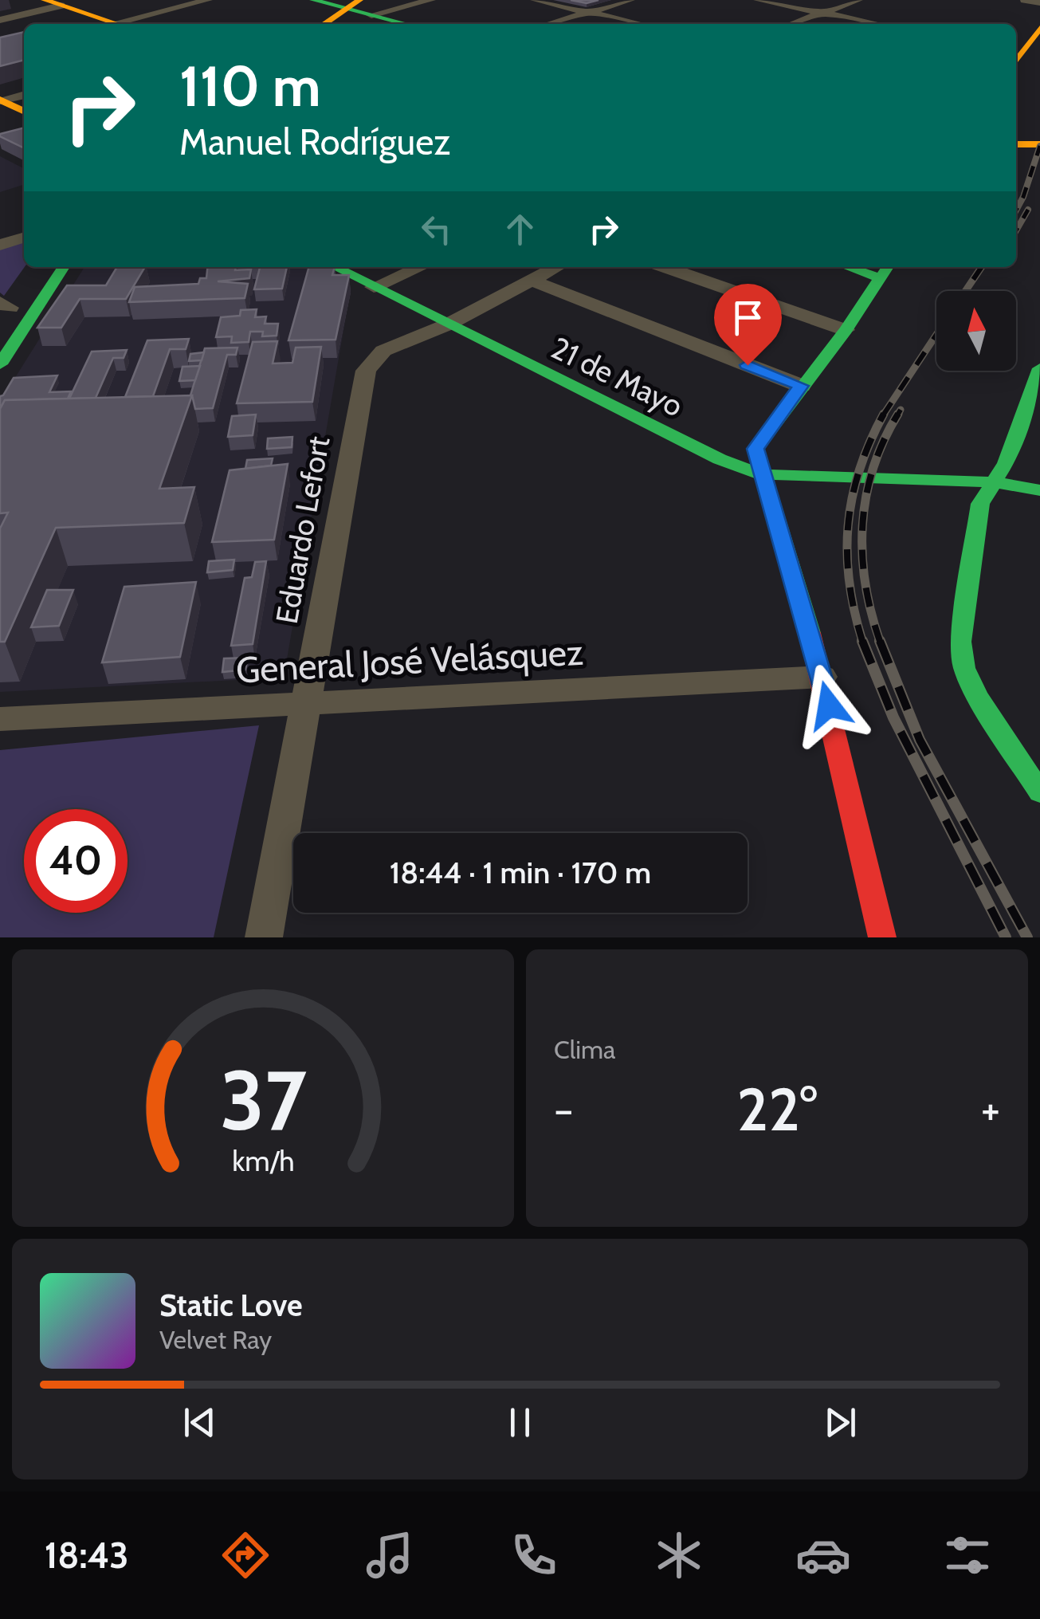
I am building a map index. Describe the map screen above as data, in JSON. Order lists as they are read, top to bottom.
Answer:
{
  "streets": {
    "street": ["21 de Mayo", "Eduardo Lefort", "General José Velásquez"]
  },
  "crossings": [
    ["21 de Mayo", "Eduardo Lefort"],
    ["Eduardo Lefort", "General José Velásquez"]
  ],
  "north": "top",
  "page": {
    "turn": ["110 m", "Manuel Rodríguez"],
    "limit": "40",
    "trip": "18:44 · 1 min · 170 m",
    "tile": "Clima",
    "heat": ["−", "22°", "+"],
    "song": ["Static Love", "Velvet Ray"],
    "tabs": "18:43",
    "gauge": ["37", "km/h"]
  }
}
